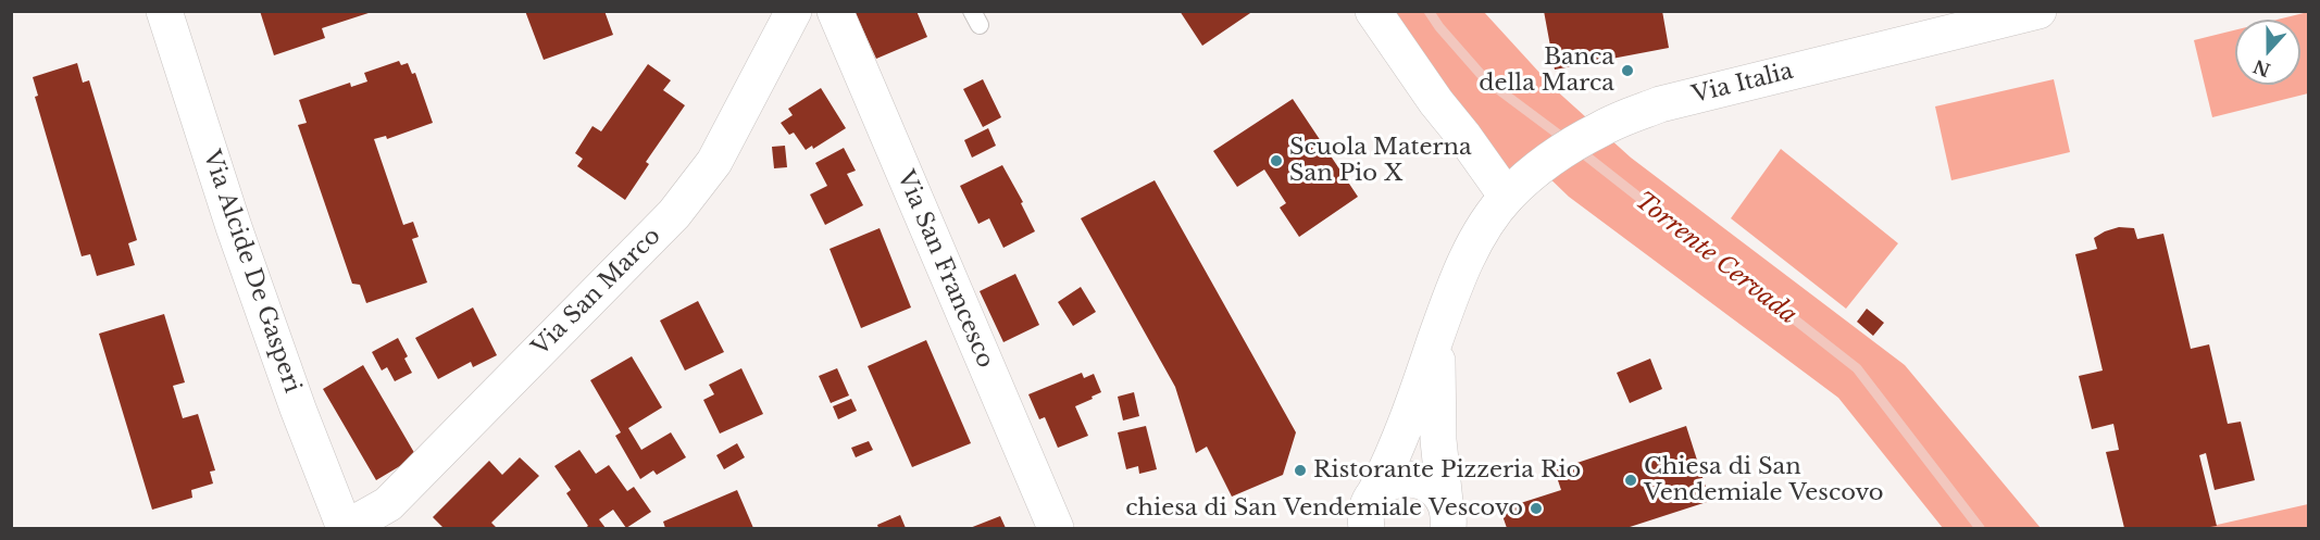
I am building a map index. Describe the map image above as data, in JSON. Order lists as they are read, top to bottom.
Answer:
{
  "streets": {
    "street": [
      "Via Italia",
      "Via San Francesco",
      "Via Alcide De Gasperi",
      "Via San Marco"
    ]
  },
  "crossings": [
    ["Via Alcide De Gasperi", "Via San Marco"]
  ],
  "water": ["Torrente Cervada"],
  "places": [
    "Banca della Marca",
    "Scuola Materna San Pio X",
    "Ristorante Pizzeria Rio",
    "Chiesa di San Vendemiale Vescovo",
    "chiesa di San Vendemiale Vescovo"
  ],
  "north": "bottom"
}
